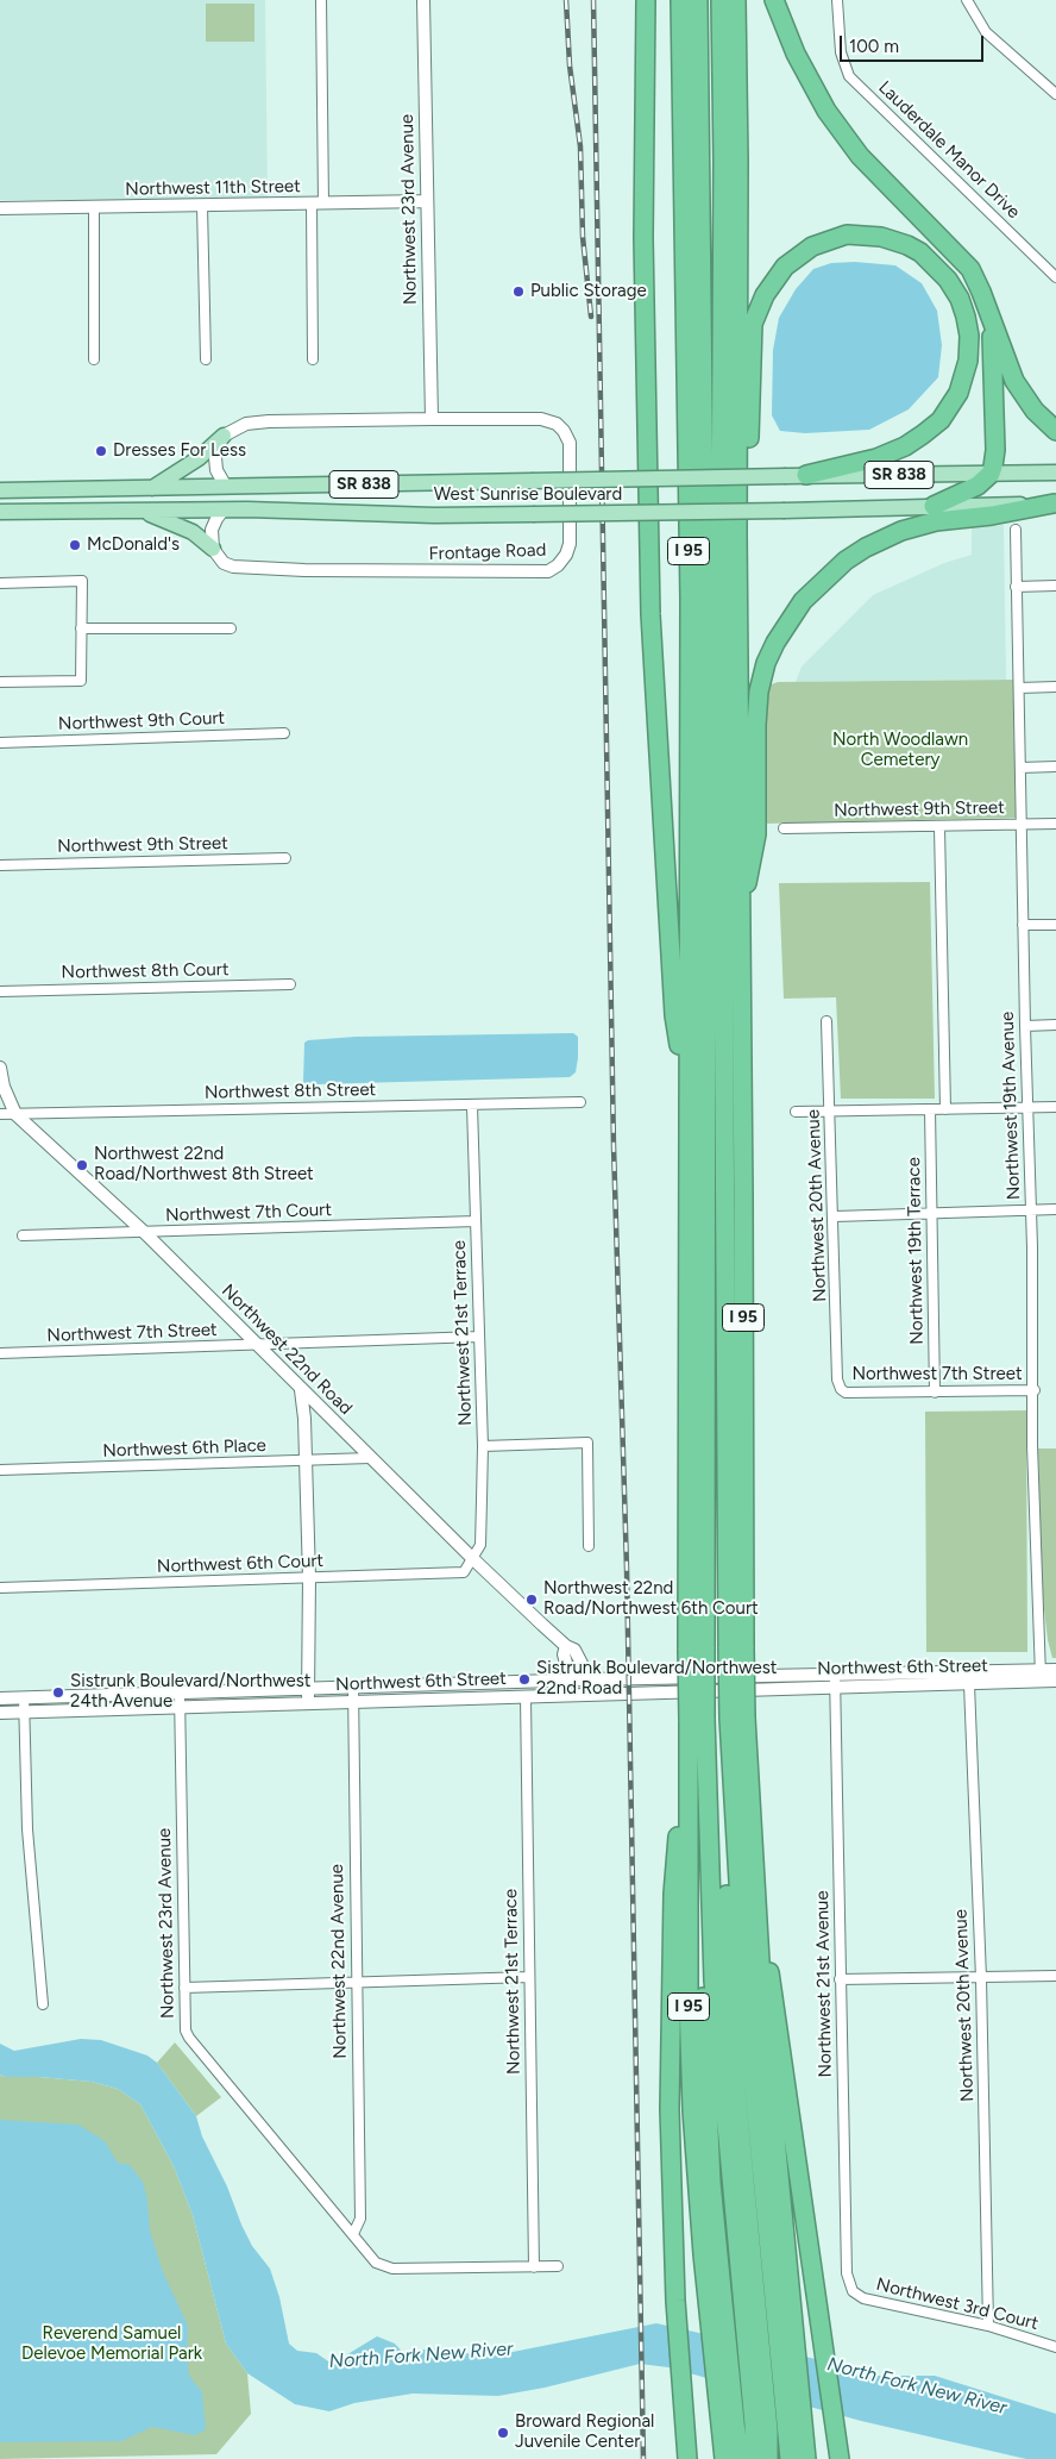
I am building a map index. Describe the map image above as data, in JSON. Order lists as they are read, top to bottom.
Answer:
{
  "streets": {
    "highway": ["I 95"],
    "main road": ["SR 838", "West Sunrise Boulevard"],
    "street": [
      "Lauderdale Manor Drive",
      "Northwest 11th Street",
      "Northwest 23rd Avenue",
      "Frontage Road",
      "Northwest 9th Court",
      "Northwest 9th Street",
      "Northwest 8th Court",
      "Northwest 8th Street",
      "Northwest 19th Avenue",
      "Northwest 20th Avenue",
      "Northwest 7th Court",
      "Northwest 19th Terrace",
      "Northwest 7th Street",
      "Northwest 21st Terrace",
      "Northwest 22nd Road",
      "Northwest 6th Place",
      "Northwest 6th Court",
      "Northwest 6th Street",
      "Northwest 22nd Avenue",
      "Northwest 21st Avenue",
      "Northwest 3rd Court"
    ]
  },
  "crossings": [
    ["Northwest 11th Street", "Northwest 23rd Avenue"],
    ["Northwest 23rd Avenue", "Frontage Road"],
    ["Northwest 23rd Avenue", "Northwest 21st Terrace"],
    ["Northwest 23rd Avenue", "Northwest 6th Street"],
    ["Northwest 23rd Avenue", "Northwest 22nd Avenue"],
    ["Northwest 9th Street", "Northwest 19th Avenue"],
    ["Northwest 8th Street", "Northwest 21st Terrace"],
    ["Northwest 8th Street", "Northwest 22nd Road"],
    ["Northwest 19th Avenue", "Northwest 7th Street"],
    ["Northwest 19th Avenue", "Northwest 6th Street"],
    ["Northwest 20th Avenue", "Northwest 7th Street"],
    ["Northwest 20th Avenue", "Northwest 6th Street"],
    ["Northwest 20th Avenue", "Northwest 3rd Court"],
    ["Northwest 7th Court", "Northwest 21st Terrace"],
    ["Northwest 7th Court", "Northwest 22nd Road"],
    ["Northwest 19th Terrace", "Northwest 7th Street"],
    ["Northwest 7th Street", "Northwest 21st Terrace"],
    ["Northwest 7th Street", "Northwest 22nd Road"],
    ["Northwest 21st Terrace", "Northwest 22nd Road"],
    ["Northwest 21st Terrace", "Northwest 6th Court"],
    ["Northwest 21st Terrace", "Northwest 6th Street"],
    ["Northwest 22nd Road", "Northwest 6th Place"],
    ["Northwest 22nd Road", "Northwest 6th Court"],
    ["Northwest 22nd Road", "Northwest 6th Street"],
    ["Northwest 6th Street", "Northwest 22nd Avenue"],
    ["Northwest 6th Street", "Northwest 21st Avenue"],
    ["Northwest 21st Avenue", "Northwest 3rd Court"]
  ],
  "water": ["North Fork New River"],
  "parks": ["North Woodlawn Cemetery", "Reverend Samuel Delevoe Memorial Park"],
  "places": [
    "Public Storage",
    "Dresses For Less",
    "McDonald's",
    "Northwest 22nd Road/Northwest 8th Street",
    "Northwest 22nd Road/Northwest 6th Court",
    "Sistrunk Boulevard/Northwest 22nd Road",
    "Sistrunk Boulevard/Northwest 24th Avenue",
    "Broward Regional Juvenile Center"
  ],
  "scale_bar": "100 m"
}
